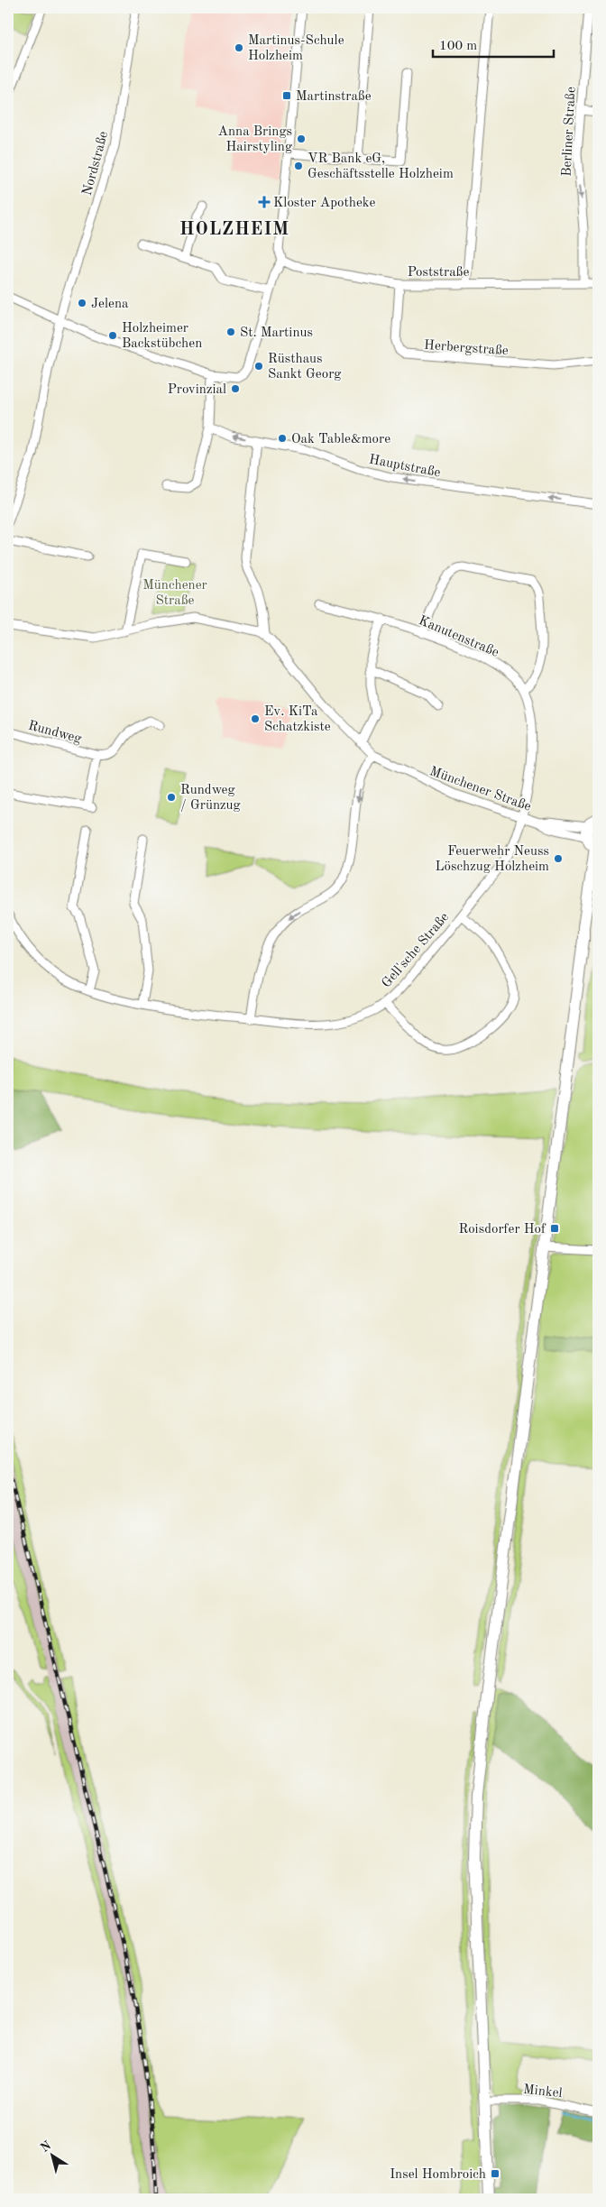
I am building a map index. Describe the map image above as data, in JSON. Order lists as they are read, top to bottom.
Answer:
{
  "streets": {
    "street": [
      "Berliner Straße",
      "Nordstraße",
      "Poststraße",
      "Herbergstraße",
      "Hauptstraße",
      "Kanutenstraße",
      "Rundweg",
      "Münchener Straße",
      "Gell'sche Straße",
      "Minkel"
    ]
  },
  "crossings": [
    ["Berliner Straße", "Poststraße"],
    ["Poststraße", "Herbergstraße"],
    ["Kanutenstraße", "Münchener Straße"],
    ["Kanutenstraße", "Gell'sche Straße"],
    ["Münchener Straße", "Gell'sche Straße"]
  ],
  "one_way": ["Berliner Straße", "Hauptstraße"],
  "districts": ["HOLZHEIM"],
  "parks": ["Münchener Straße"],
  "places": {
    "other": [
      "Martinus-Schule Holzheim",
      "Anna Brings Hairstyling",
      "VR Bank eG, Geschäftsstelle Holzheim",
      "Jelena",
      "St. Martinus",
      "Holzheimer Backstübchen",
      "Rüsthaus Sankt Georg",
      "Provinzial",
      "Oak Table&more",
      "Ev. KiTa Schatzkiste",
      "Rundweg / Grünzug",
      "Feuerwehr Neuss Löschzug Holzheim"
    ],
    "transit": ["Martinstraße", "Roisdorfer Hof", "Insel Hombroich"],
    "health": ["Kloster Apotheke"]
  },
  "scale_bar": "100 m",
  "north": "top left"
}
